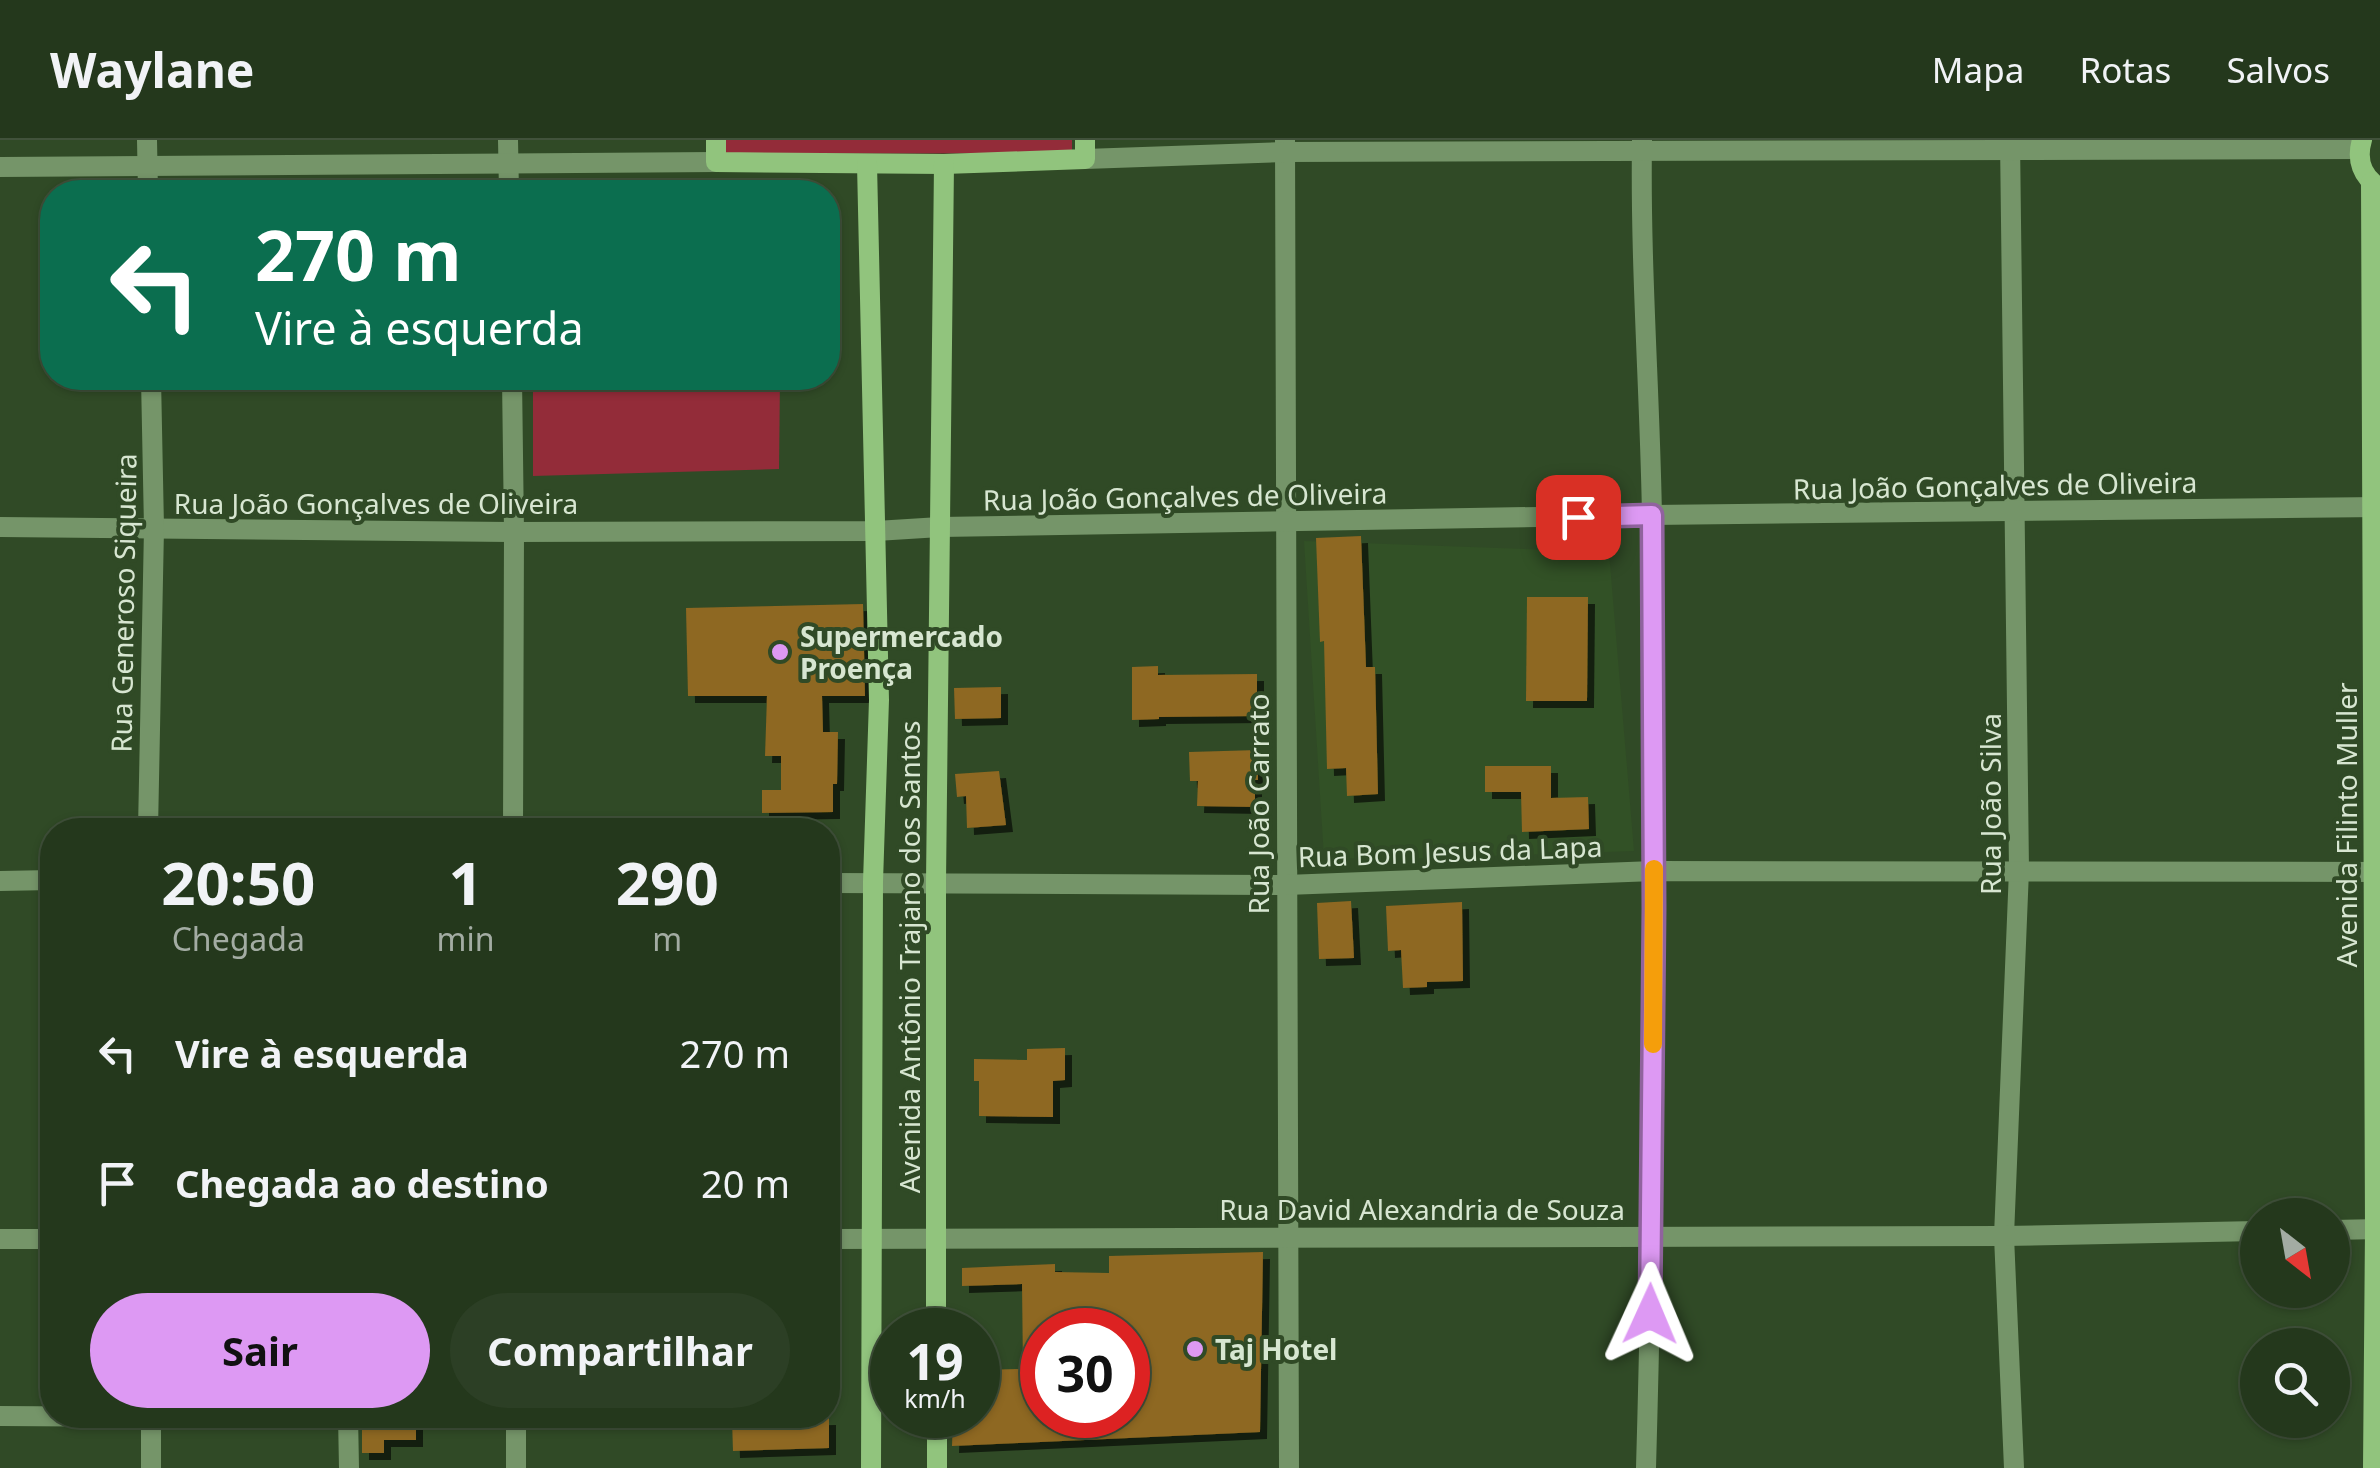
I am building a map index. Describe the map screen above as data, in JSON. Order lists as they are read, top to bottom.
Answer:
{
  "streets": {
    "main road": ["Avenida Filinto Muller", "Avenida Antônio Trajano dos Santos"],
    "street": [
      "Rua João Gonçalves de Oliveira",
      "Rua Generoso Siqueira",
      "Rua João Carrato",
      "Rua João Silva",
      "Rua Bom Jesus da Lapa",
      "Rua David Alexandria de Souza"
    ]
  },
  "crossings": [
    ["Rua João Gonçalves de Oliveira", "Rua Generoso Siqueira"],
    ["Rua João Gonçalves de Oliveira", "Rua João Carrato"],
    ["Rua João Gonçalves de Oliveira", "Rua João Silva"],
    ["Rua João Gonçalves de Oliveira", "Avenida Filinto Muller"],
    ["Rua João Gonçalves de Oliveira", "Avenida Antônio Trajano dos Santos"],
    ["Rua João Carrato", "Rua Bom Jesus da Lapa"],
    ["Rua João Carrato", "Rua David Alexandria de Souza"],
    ["Rua João Silva", "Rua Bom Jesus da Lapa"],
    ["Rua João Silva", "Rua David Alexandria de Souza"],
    ["Avenida Filinto Muller", "Rua Bom Jesus da Lapa"],
    ["Rua Bom Jesus da Lapa", "Avenida Antônio Trajano dos Santos"],
    ["Avenida Antônio Trajano dos Santos", "Rua David Alexandria de Souza"]
  ],
  "places": ["Supermercado Proença", "Taj Hotel"],
  "north": "bottom right",
  "page": {
    "header": "Waylane",
    "nav": ["Mapa", "Rotas", "Salvos"],
    "turn": ["270 m", "Vire à esquerda"],
    "eta": [
      "20:50",
      "Chegada",
      "1",
      "min",
      "290",
      "m"
    ],
    "list": [
      {
        "name": "Vire à esquerda",
        "value": "270 m"
      },
      {
        "name": "Chegada ao destino",
        "value": "20 m"
      }
    ],
    "buttons": ["Sair", "Compartilhar"],
    "speed": "19 km/h",
    "limit": "30"
  }
}
